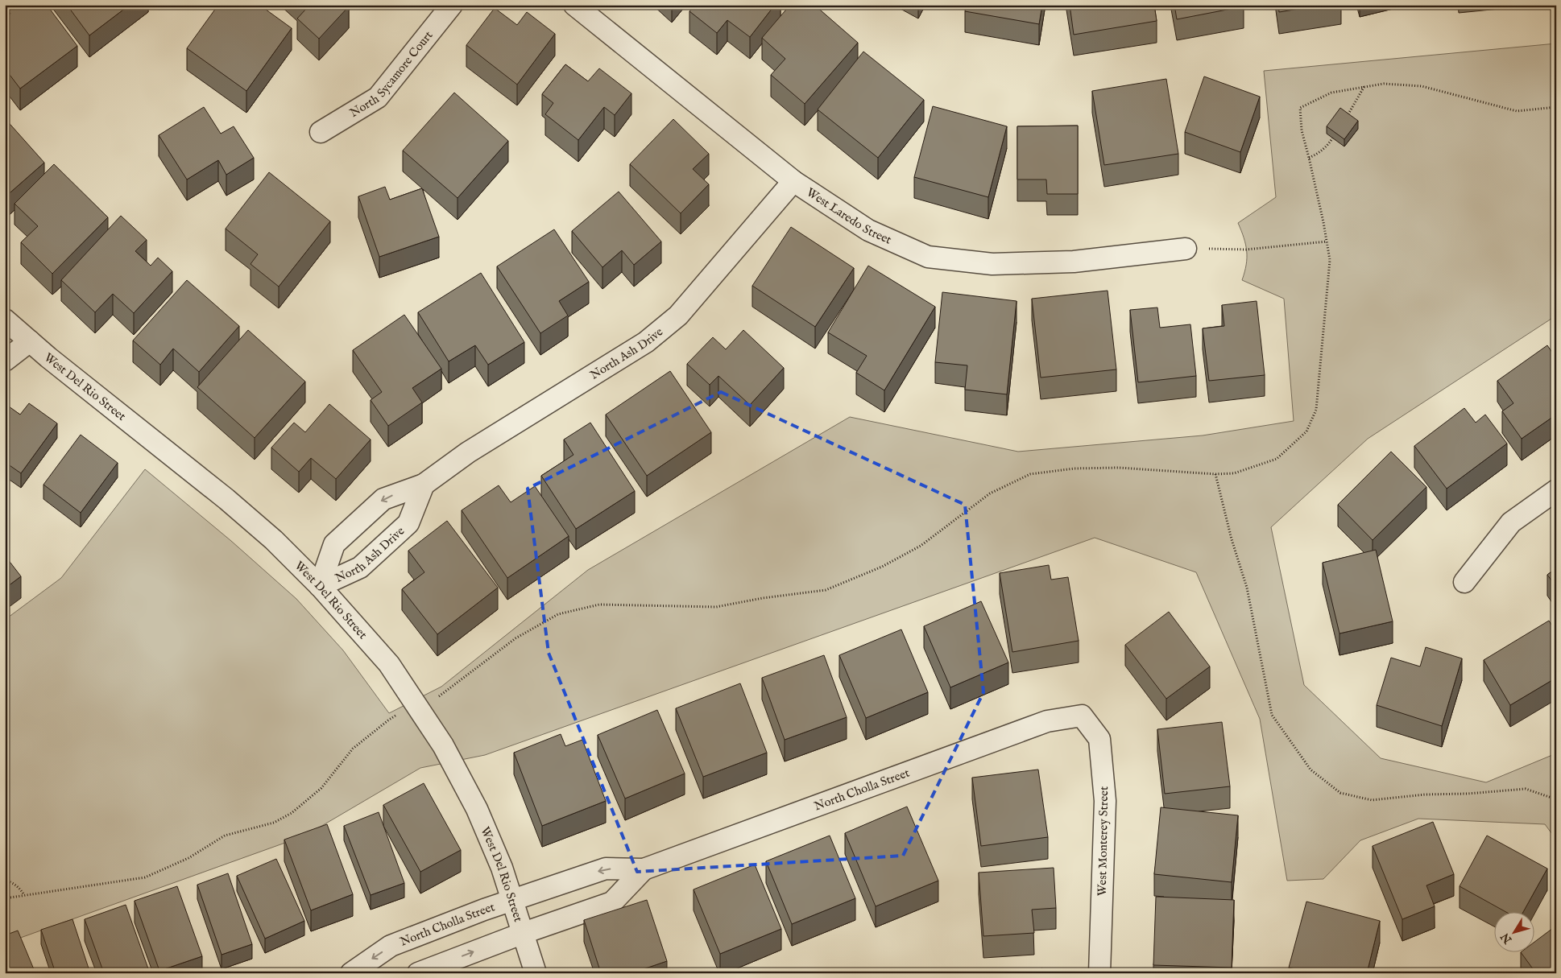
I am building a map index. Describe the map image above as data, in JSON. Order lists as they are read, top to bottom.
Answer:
{
  "streets": {
    "street": [
      "North Sycamore Court",
      "West Laredo Street",
      "North Ash Drive",
      "West Del Rio Street",
      "North Cholla Street",
      "West Monterey Street"
    ]
  },
  "crossings": [
    ["West Laredo Street", "North Ash Drive"],
    ["North Ash Drive", "West Del Rio Street"],
    ["West Del Rio Street", "North Cholla Street"],
    ["North Cholla Street", "West Monterey Street"]
  ],
  "north": "bottom left"
}
